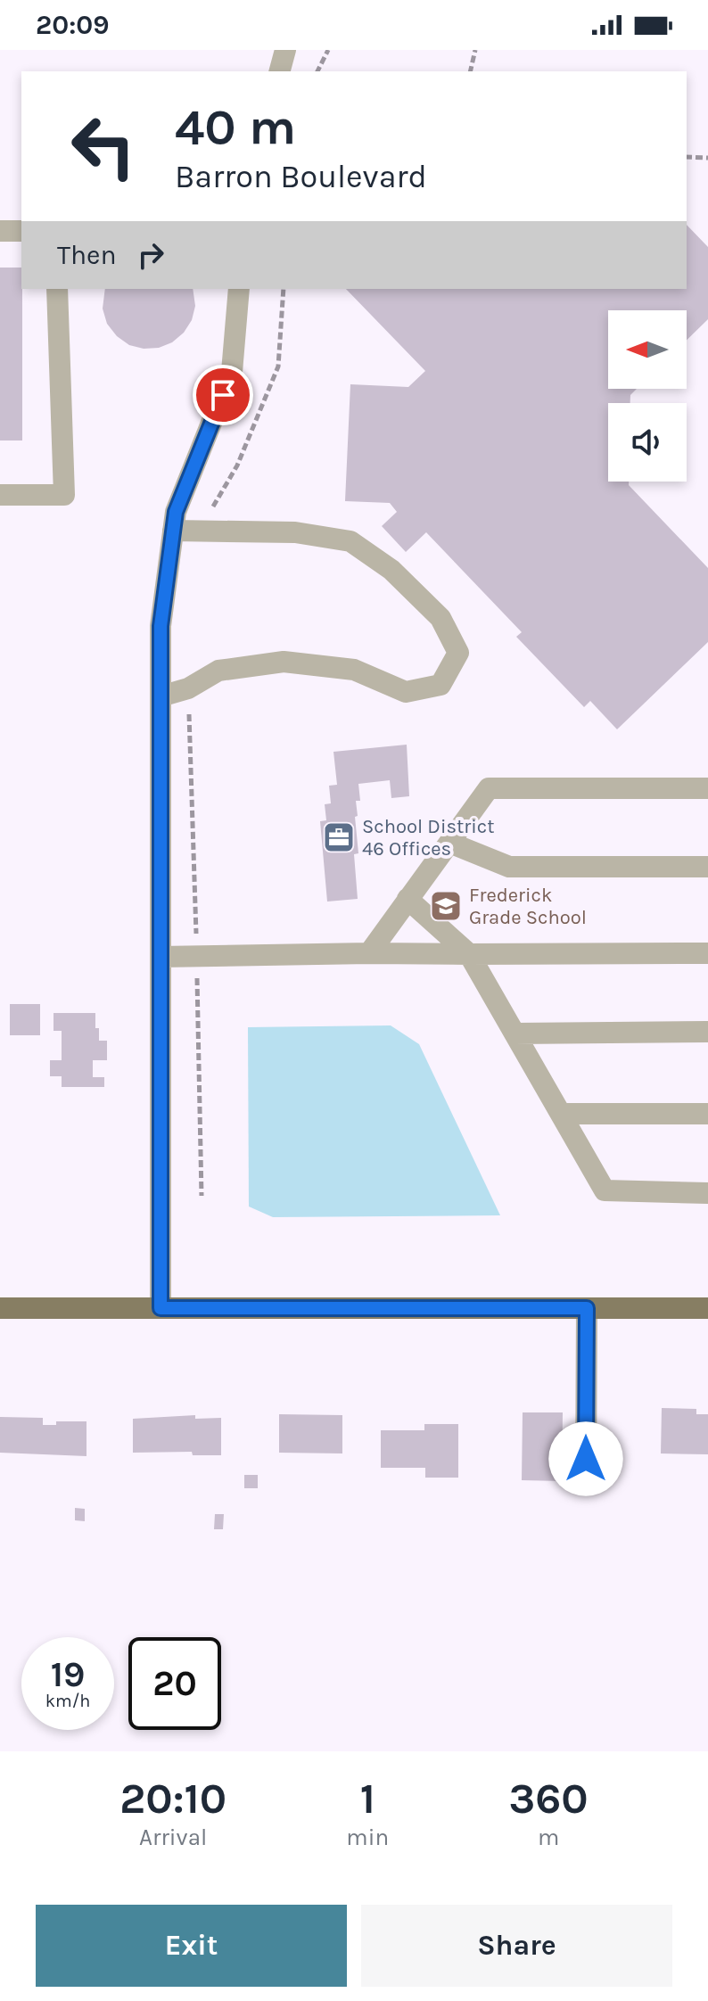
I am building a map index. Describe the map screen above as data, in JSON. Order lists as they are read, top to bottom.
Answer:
{
  "places": {
    "office": ["School District 46 Offices"],
    "school or university": ["Frederick Grade School"]
  },
  "north": "left",
  "page": {
    "status": "20:09",
    "turn": ["40 m", "Barron Boulevard"],
    "then": "Then",
    "speed": "19 km/h",
    "limit": "20",
    "eta": [
      "20:10",
      "Arrival",
      "1",
      "min",
      "360",
      "m"
    ],
    "buttons": ["Exit", "Share"]
  }
}
